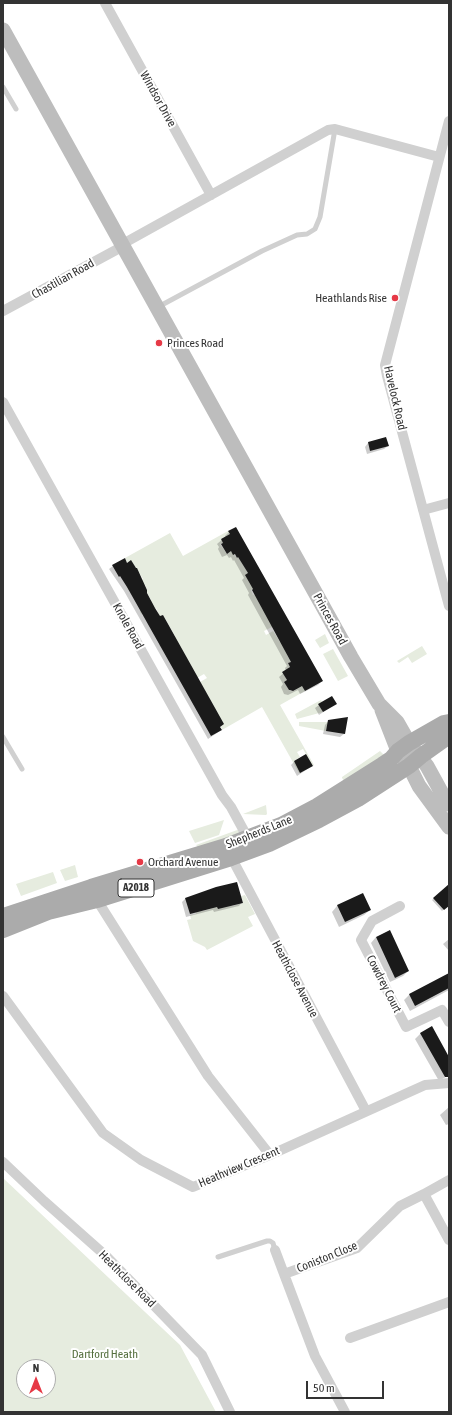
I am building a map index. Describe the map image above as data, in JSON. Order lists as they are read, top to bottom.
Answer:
{
  "streets": {
    "main road": ["Princes Road", "Shepherds Lane", "A2018"],
    "street": [
      "Windsor Drive",
      "Chastilian Road",
      "Havelock Road",
      "Knole Road",
      "Heathclose Avenue",
      "Cowdrey Court",
      "Heathview Crescent",
      "Coniston Close",
      "Heathclose Road"
    ]
  },
  "crossings": [
    ["Chastilian Road", "Princes Road"],
    ["Princes Road", "Shepherds Lane"],
    ["Knole Road", "Shepherds Lane"],
    ["Shepherds Lane", "Heathclose Avenue"],
    ["Heathclose Avenue", "Heathview Crescent"]
  ],
  "parks": ["Dartford Heath"],
  "places": ["Heathlands Rise", "Princes Road", "Orchard Avenue"],
  "scale_bar": "50 m",
  "north": "top"
}
